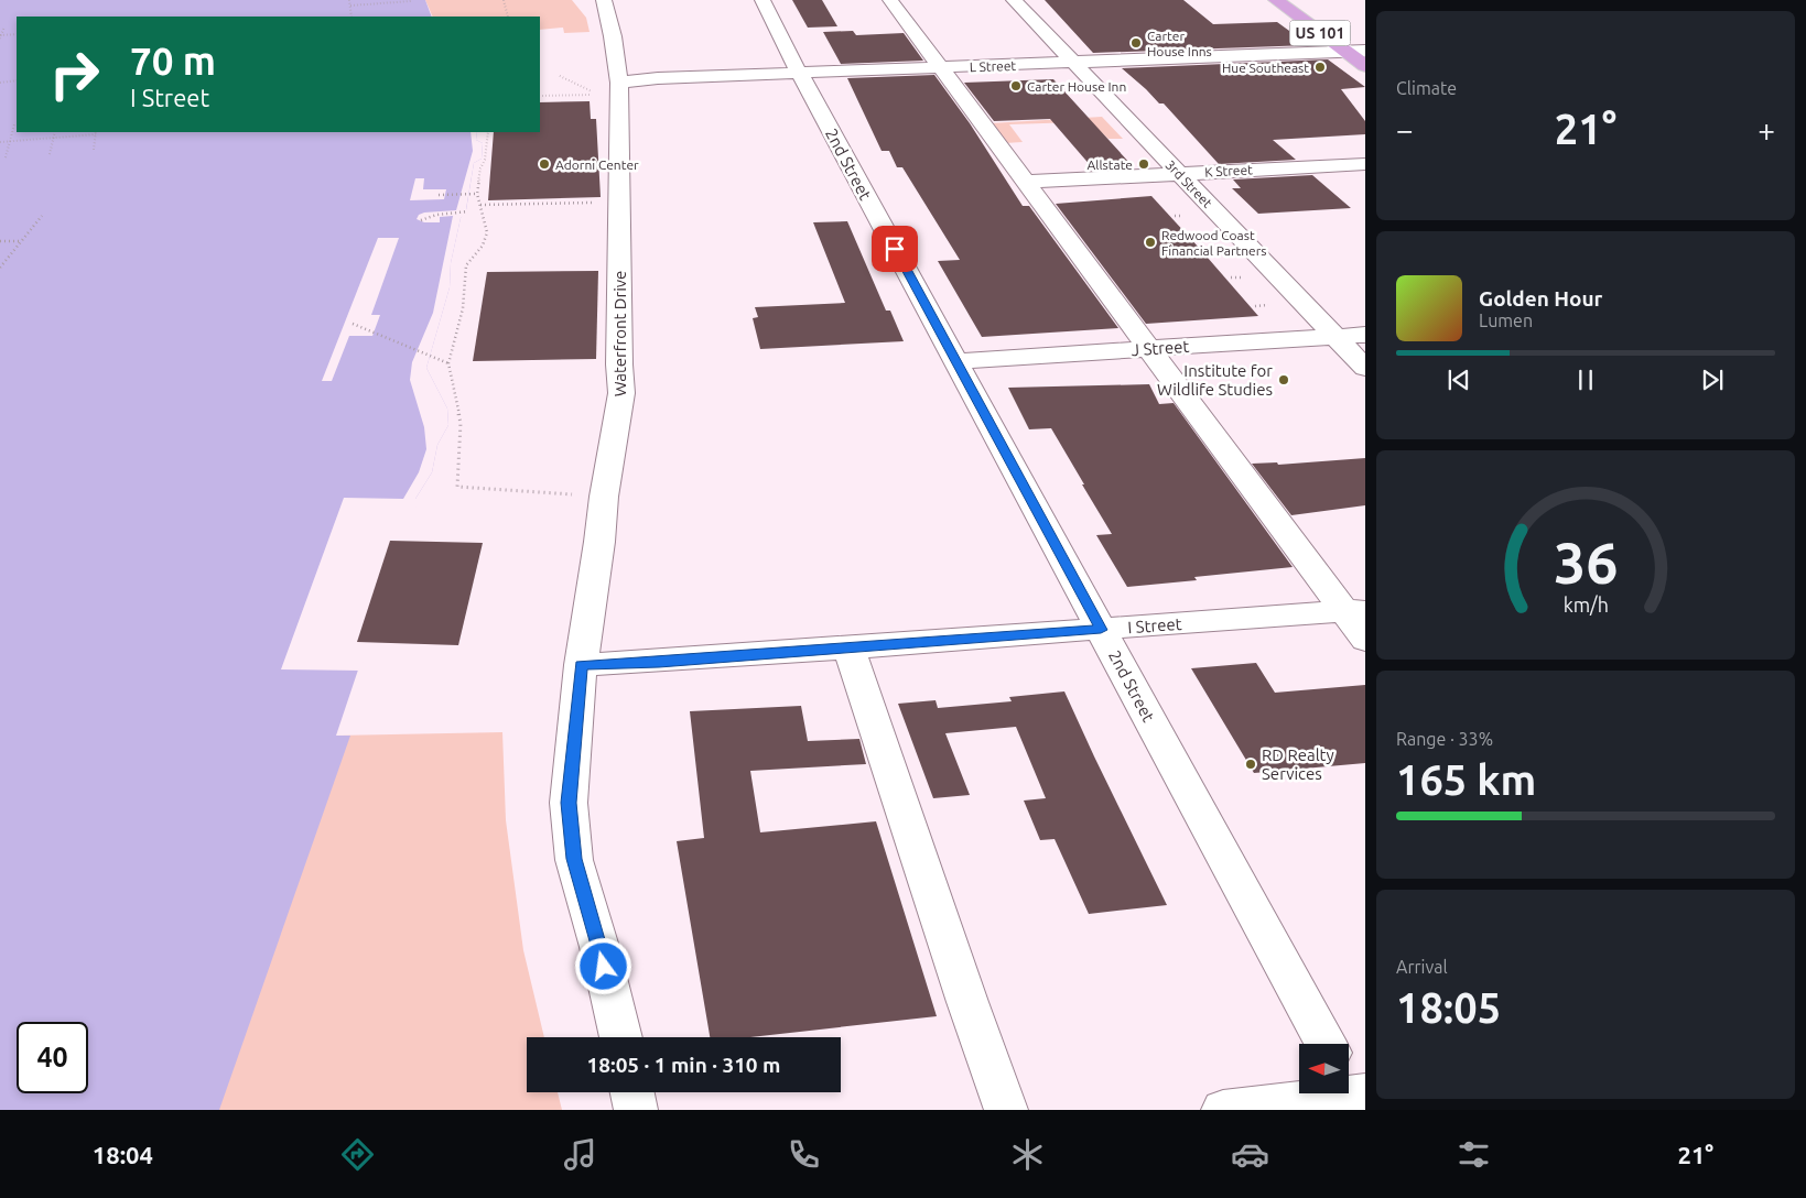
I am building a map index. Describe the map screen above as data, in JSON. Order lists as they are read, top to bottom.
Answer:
{
  "streets": {
    "highway": ["US 101"],
    "street": [
      "L Street",
      "2nd Street",
      "K Street",
      "3rd Street",
      "Waterfront Drive",
      "J Street",
      "I Street"
    ]
  },
  "crossings": [
    ["US 101", "L Street"],
    ["L Street", "2nd Street"],
    ["L Street", "3rd Street"],
    ["L Street", "Waterfront Drive"],
    ["2nd Street", "J Street"],
    ["2nd Street", "I Street"],
    ["K Street", "3rd Street"],
    ["3rd Street", "J Street"],
    ["Waterfront Drive", "I Street"]
  ],
  "places": [
    "Carter House Inns",
    "Hue Southeast",
    "Carter House Inn",
    "Adorni Center",
    "Allstate",
    "Redwood Coast Financial Partners",
    "Institute for Wildlife Studies",
    "RD Realty Services"
  ],
  "north": "left",
  "page": {
    "tile": [
      "Climate",
      ["Range · 33%", "165 km"],
      ["Arrival", "18:05"]
    ],
    "turn": ["70 m", "I Street"],
    "heat": ["−", "21°", "+"],
    "song": ["Golden Hour", "Lumen"],
    "limit": "40",
    "trip": "18:05 · 1 min · 310 m",
    "tabs": ["18:04", "21°"],
    "gauge": ["36", "km/h"]
  }
}
